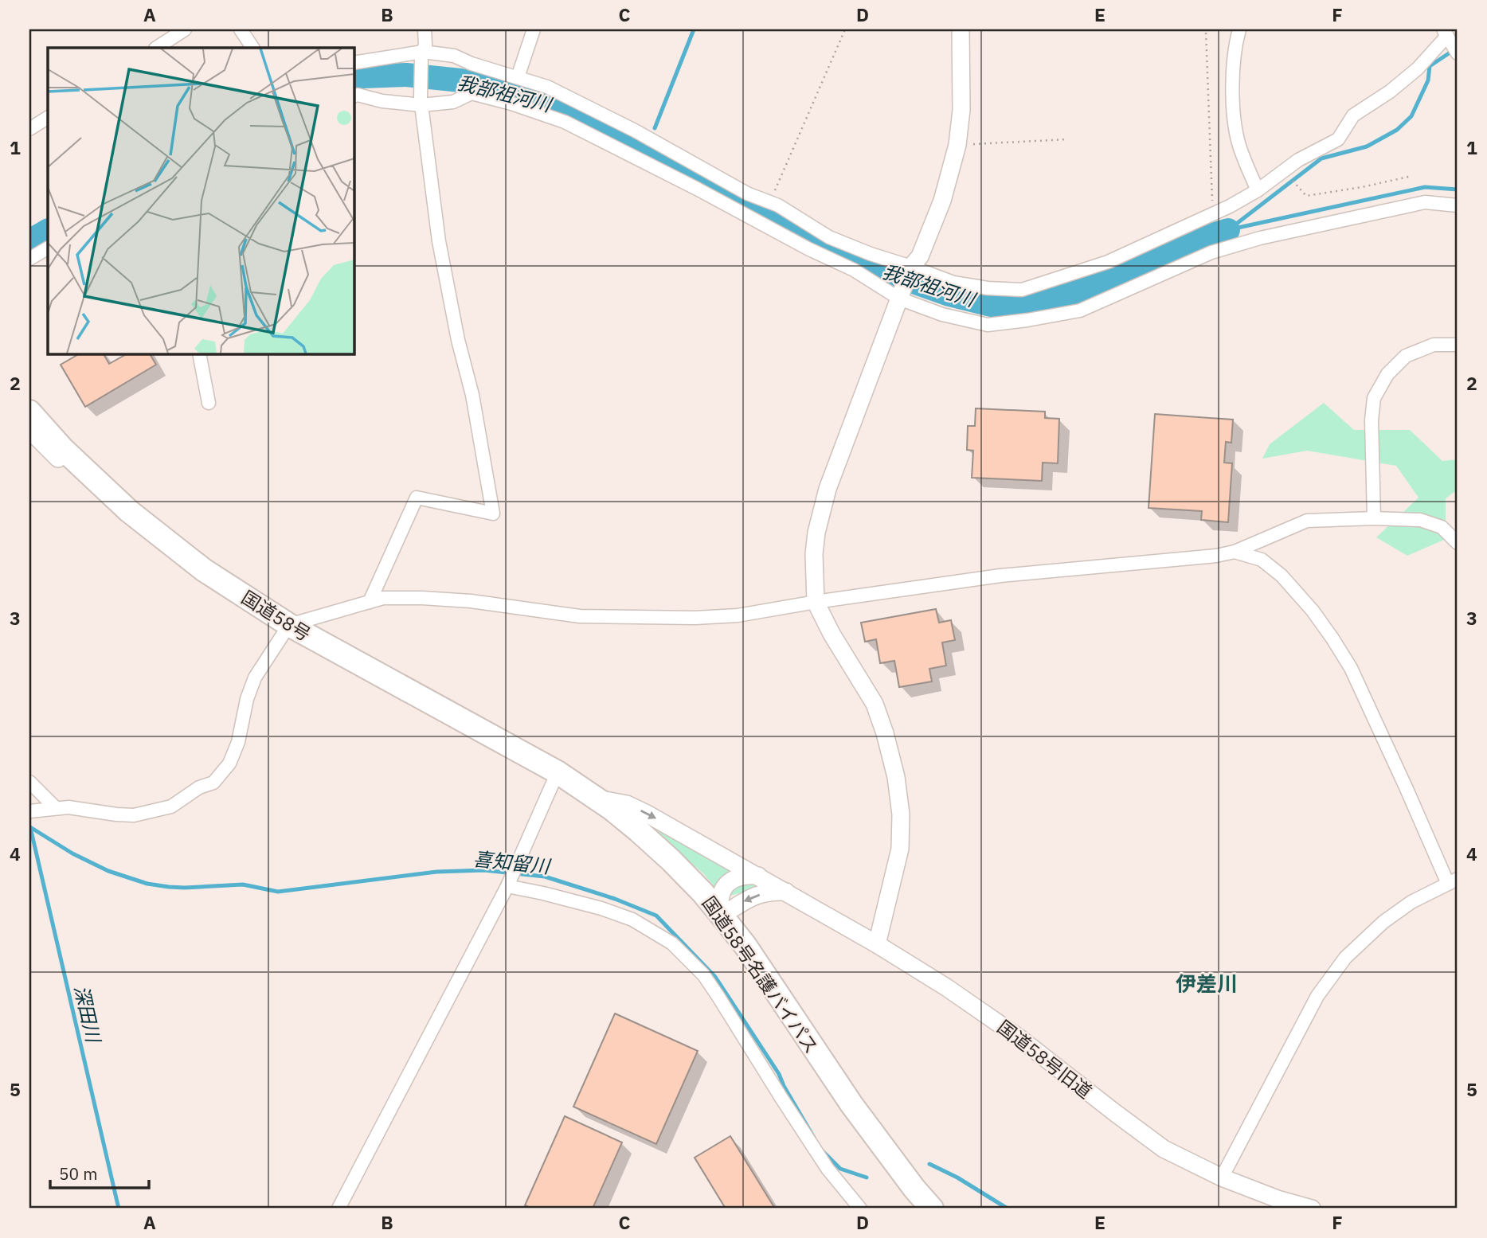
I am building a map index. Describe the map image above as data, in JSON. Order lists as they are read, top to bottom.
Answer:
{
  "streets": {
    "highway": ["国道58号", "国道58号名護バイパス"],
    "street": ["国道58号旧道"]
  },
  "crossings": [
    ["国道58号", "国道58号名護バイパス"],
    ["国道58号名護バイパス", "国道58号旧道"]
  ],
  "districts": ["伊差川"],
  "water": ["我部祖河川", "喜知留川", "深田川"],
  "scale_bar": "50 m",
  "grid": {
    "columns": [
      "A",
      "B",
      "C",
      "D",
      "E",
      "F"
    ],
    "rows": [
      "1",
      "2",
      "3",
      "4",
      "5"
    ]
  }
}
